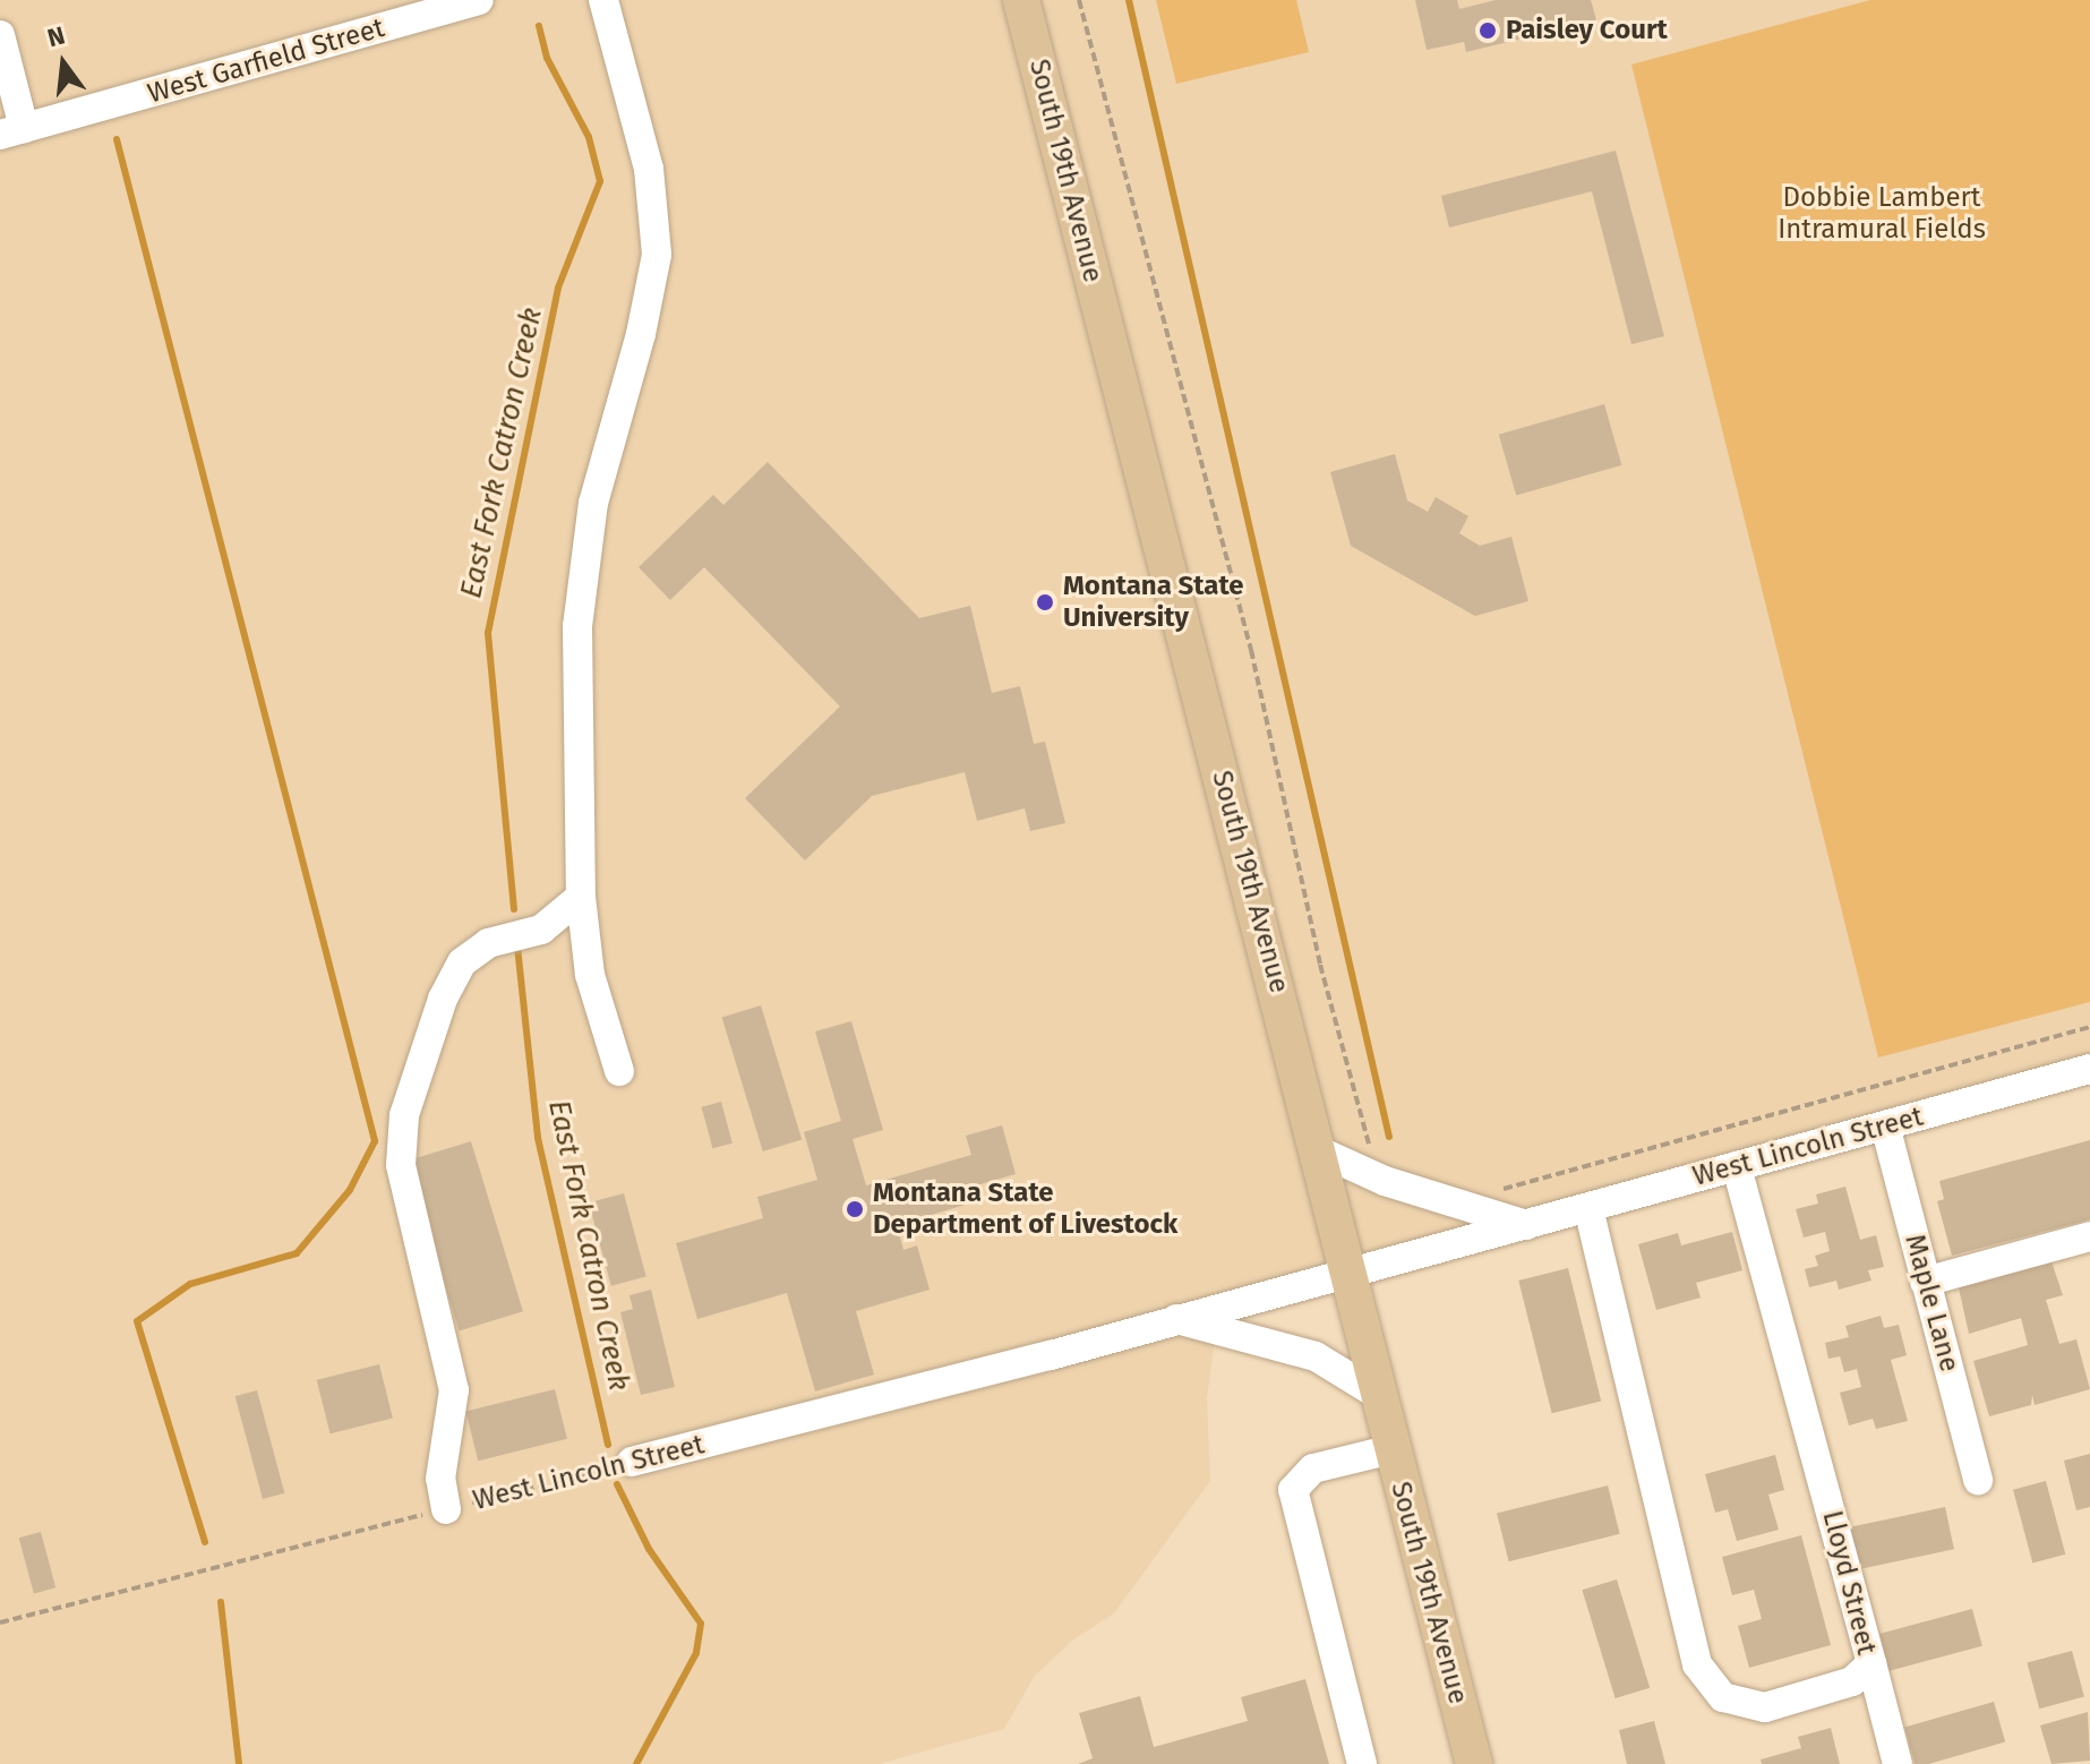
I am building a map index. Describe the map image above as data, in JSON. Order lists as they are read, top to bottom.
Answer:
{
  "streets": {
    "main road": ["South 19th Avenue"],
    "street": [
      "West Garfield Street",
      "West Lincoln Street",
      "Maple Lane",
      "Lloyd Street"
    ]
  },
  "crossings": [
    ["South 19th Avenue", "West Lincoln Street"],
    ["West Lincoln Street", "Maple Lane"],
    ["West Lincoln Street", "Lloyd Street"]
  ],
  "water": ["East Fork Catron Creek"],
  "parks": ["Dobbie Lambert Intramural Fields"],
  "places": ["Paisley Court", "Montana State University", "Montana State Department of Livestock"],
  "north": "top"
}
